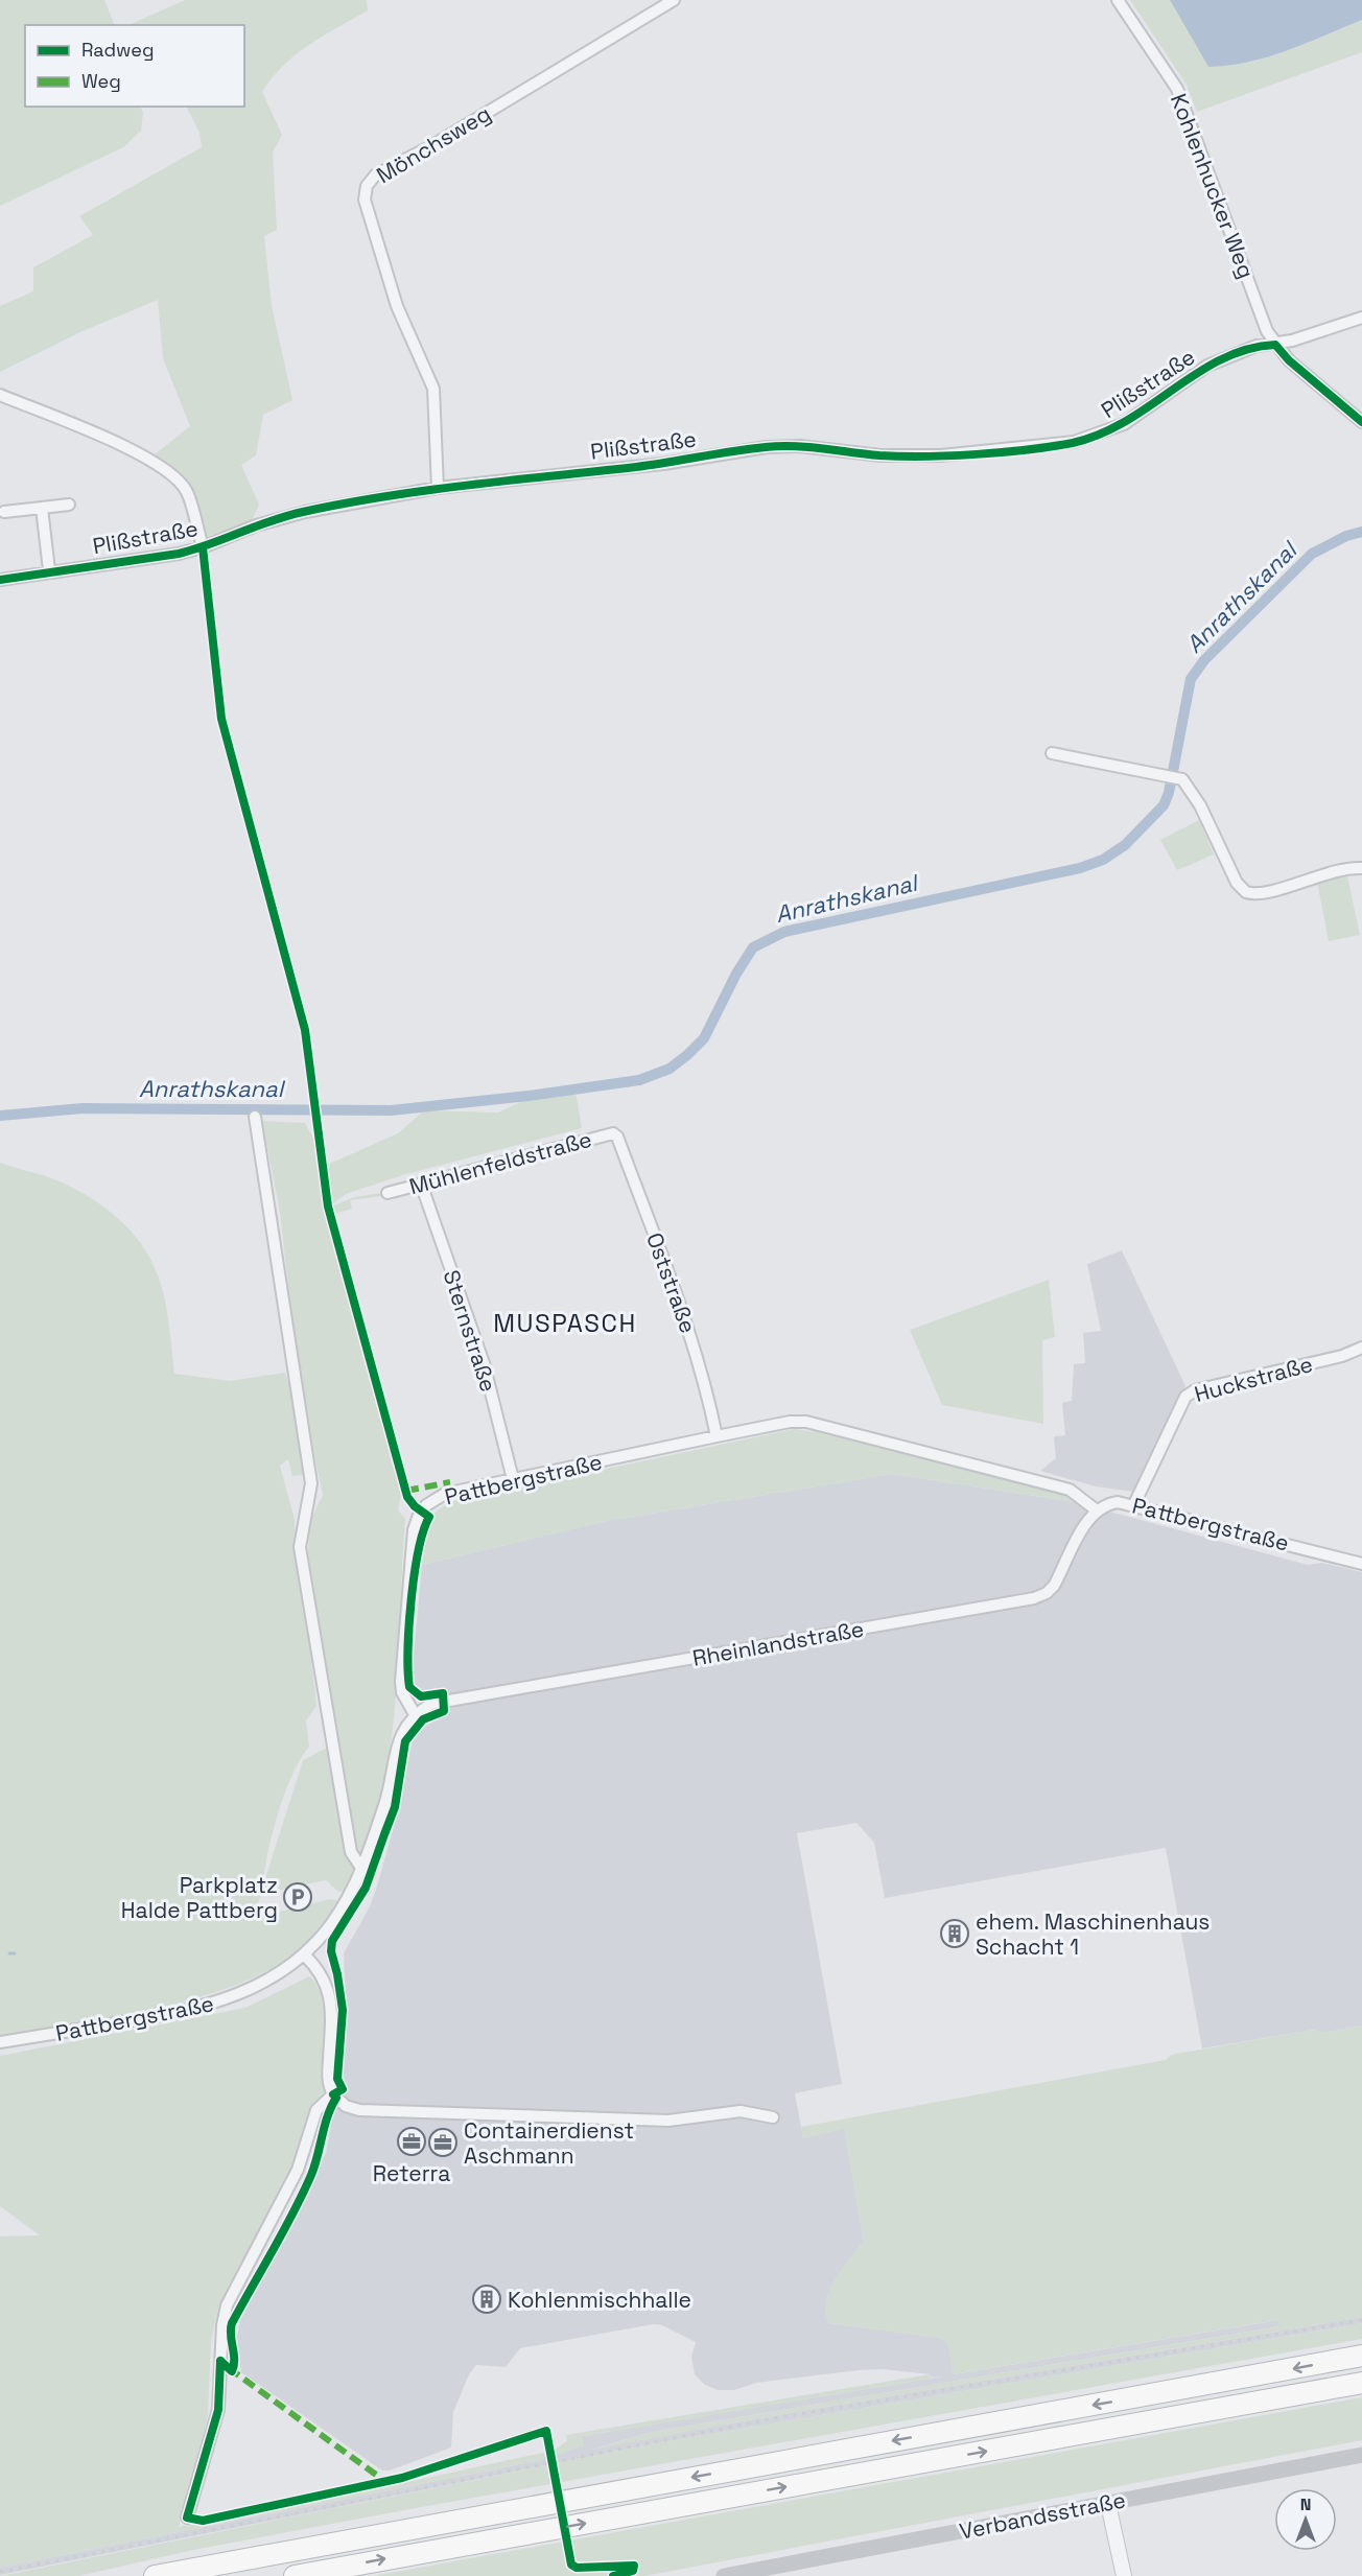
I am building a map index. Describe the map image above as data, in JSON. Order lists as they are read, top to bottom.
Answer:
{
  "streets": {
    "main road": ["Verbandsstraße"],
    "street": [
      "Mönchsweg",
      "Kohlenhucker Weg",
      "Plißstraße",
      "Mühlenfeldstraße",
      "Oststraße",
      "Sternstraße",
      "Huckstraße",
      "Pattbergstraße",
      "Rheinlandstraße"
    ]
  },
  "crossings": [
    ["Mönchsweg", "Plißstraße"],
    ["Kohlenhucker Weg", "Plißstraße"],
    ["Mühlenfeldstraße", "Oststraße"],
    ["Mühlenfeldstraße", "Sternstraße"],
    ["Oststraße", "Pattbergstraße"],
    ["Sternstraße", "Pattbergstraße"],
    ["Huckstraße", "Pattbergstraße"],
    ["Pattbergstraße", "Rheinlandstraße"]
  ],
  "districts": ["MUSPASCH"],
  "water": ["Anrathskanal"],
  "places": {
    "parking": ["Parkplatz Halde Pattberg"],
    "building": ["ehem. Maschinenhaus Schacht 1", "Kohlenmischhalle"],
    "office": ["Reterra", "Containerdienst Aschmann"]
  },
  "legend": ["Radweg", "Weg"],
  "north": "top"
}
